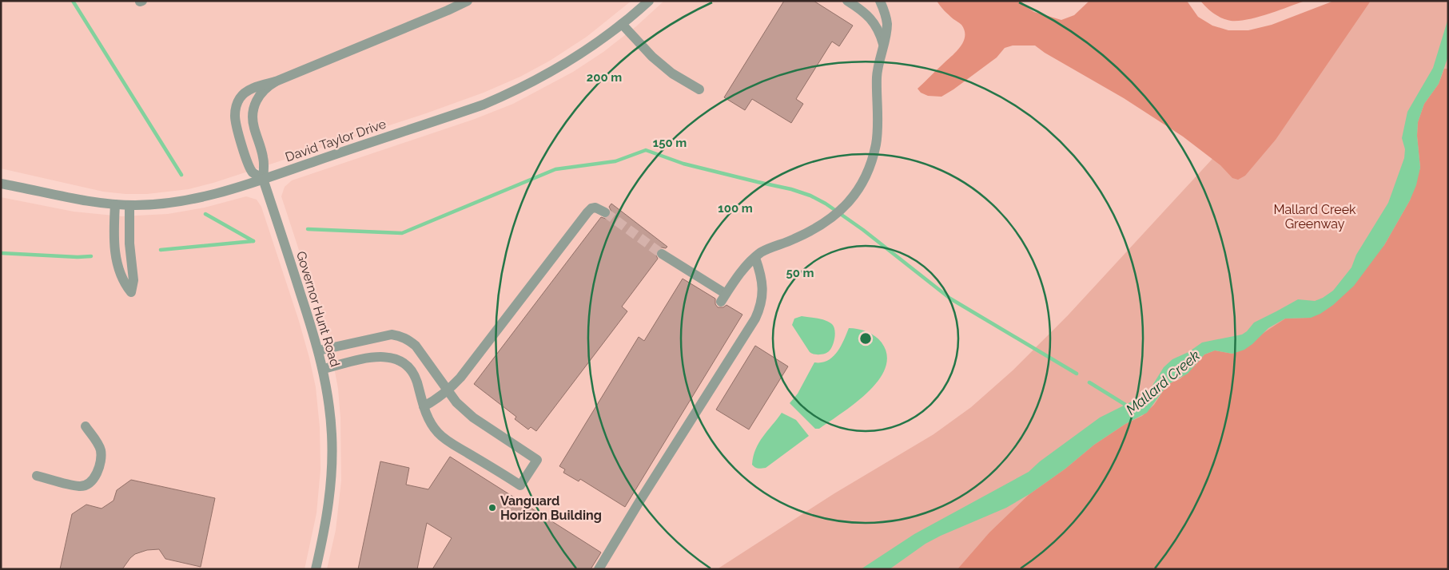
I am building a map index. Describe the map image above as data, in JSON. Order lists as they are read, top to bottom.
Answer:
{
  "streets": {
    "street": ["David Taylor Drive", "Governor Hunt Road"]
  },
  "crossings": [
    ["David Taylor Drive", "Governor Hunt Road"]
  ],
  "water": ["Mallard Creek"],
  "parks": ["Mallard Creek Greenway"],
  "places": ["Vanguard Horizon Building"],
  "rings": [
    "200 m",
    "150 m",
    "100 m",
    "50 m"
  ]
}
